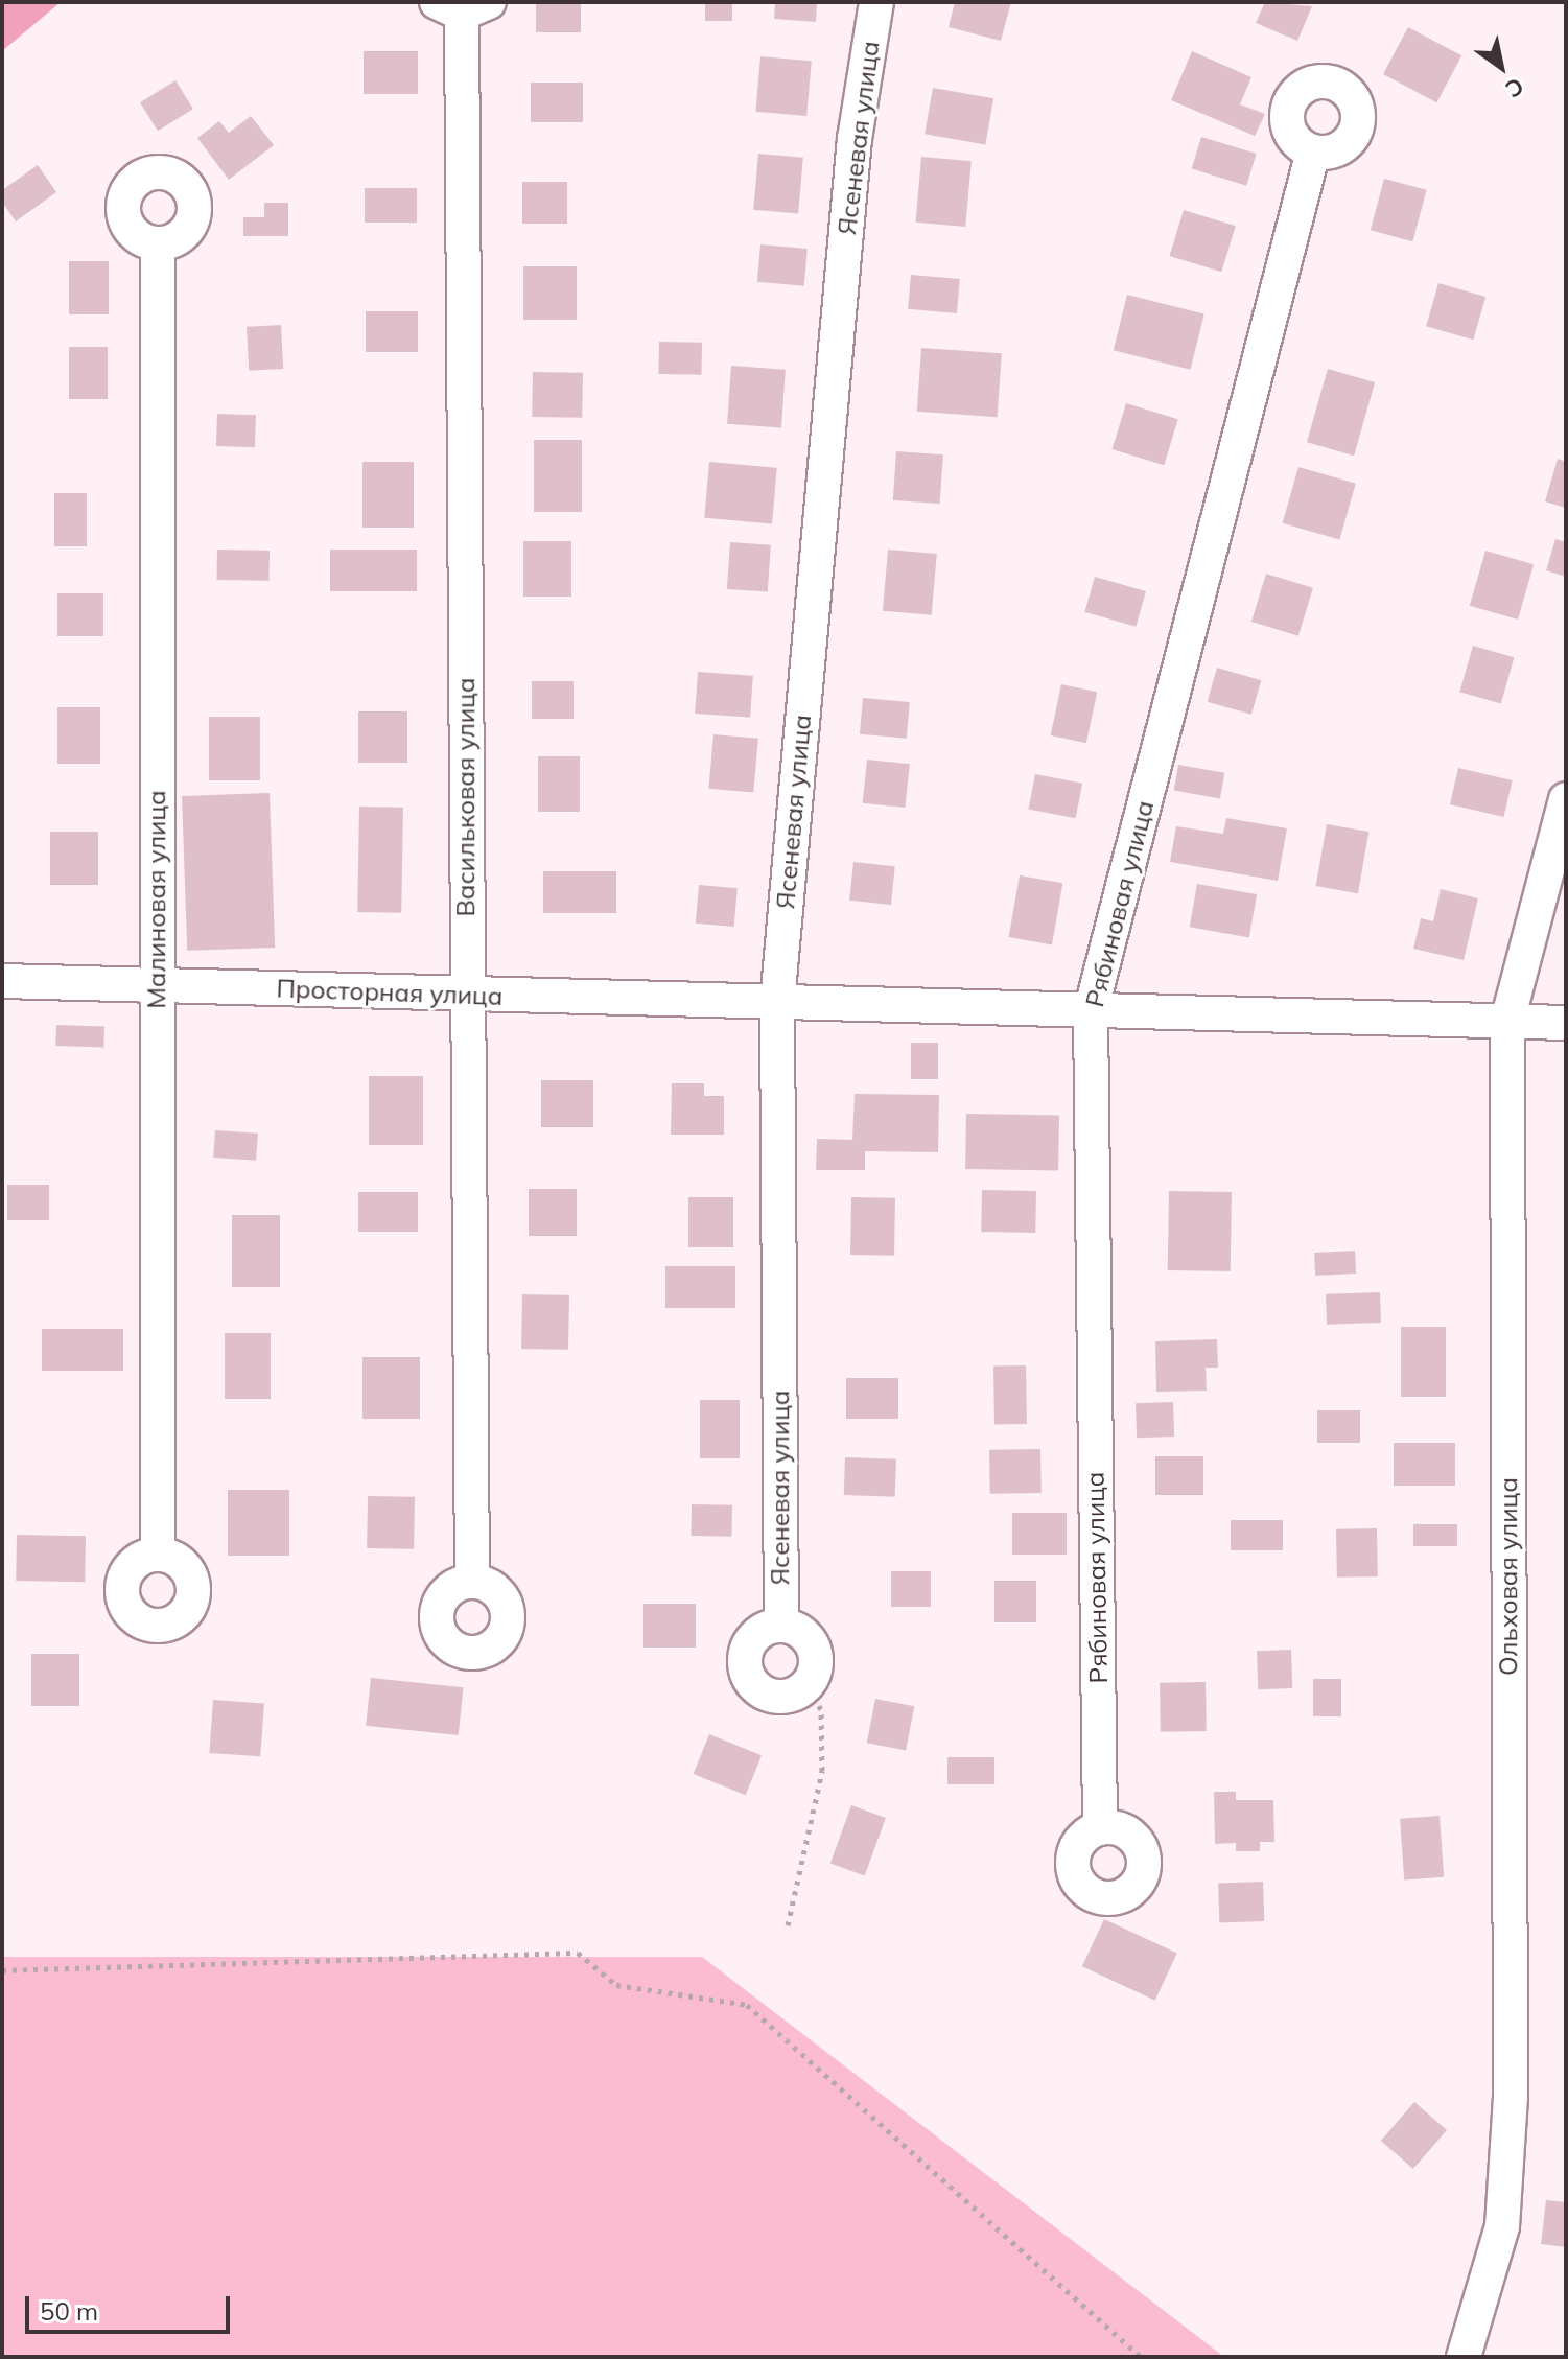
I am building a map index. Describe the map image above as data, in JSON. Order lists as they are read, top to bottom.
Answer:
{
  "streets": {
    "street": [
      "Ясеневая улица",
      "Васильковая улица",
      "Малиновая улица",
      "Рябиновая улица",
      "Просторная улица",
      "Ольховая улица"
    ]
  },
  "crossings": [
    ["Ясеневая улица", "Просторная улица"],
    ["Васильковая улица", "Просторная улица"],
    ["Малиновая улица", "Просторная улица"],
    ["Рябиновая улица", "Просторная улица"],
    ["Просторная улица", "Ольховая улица"]
  ],
  "scale_bar": "50 m",
  "north": "bottom right"
}
